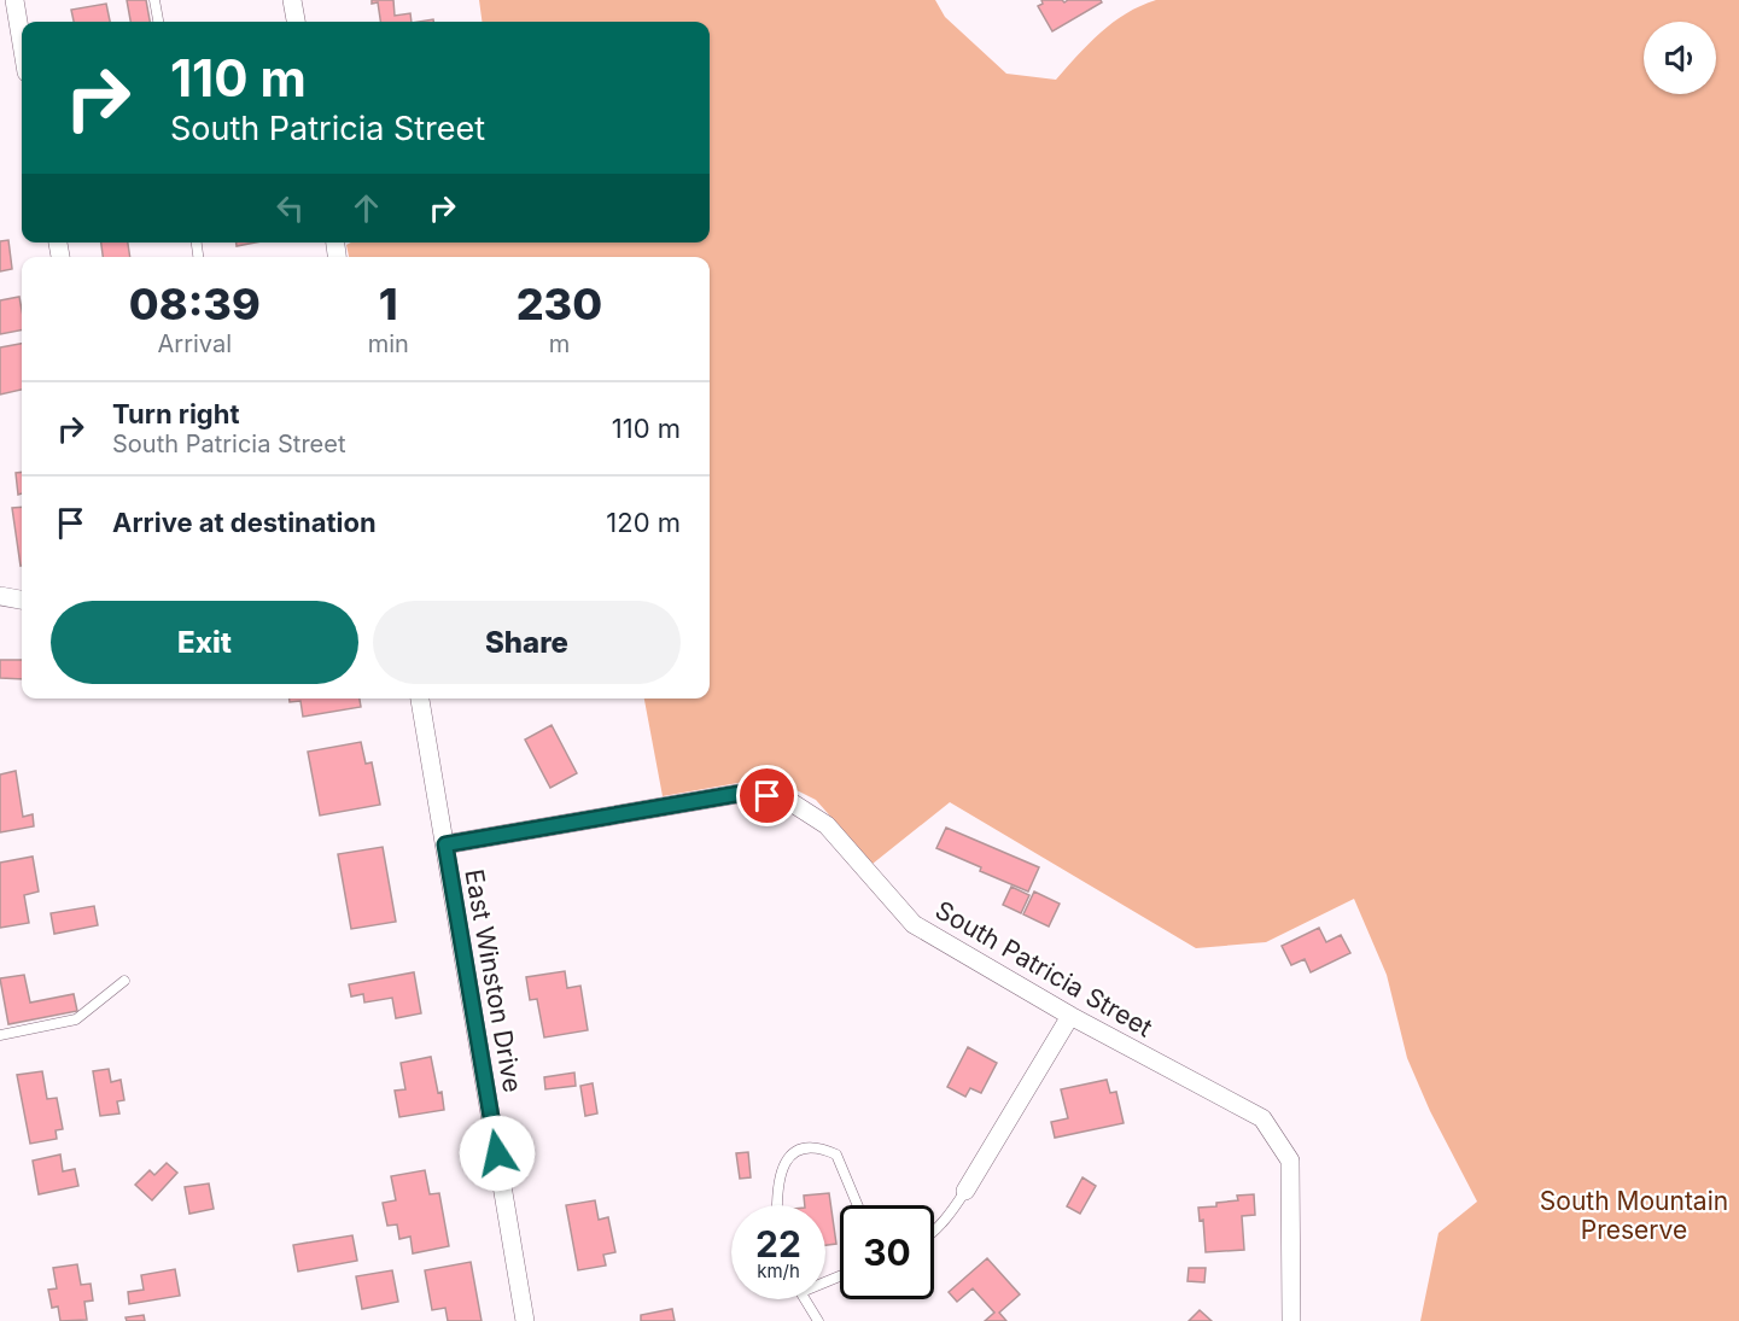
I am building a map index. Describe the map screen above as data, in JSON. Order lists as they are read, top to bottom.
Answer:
{
  "streets": {
    "street": ["South Patricia Street", "East Winston Drive"]
  },
  "crossings": [
    ["South Patricia Street", "East Winston Drive"]
  ],
  "parks": ["South Mountain Preserve"],
  "page": {
    "turn": ["110 m", "South Patricia Street"],
    "eta": [
      "08:39",
      "Arrival",
      "1",
      "min",
      "230",
      "m"
    ],
    "list": [
      {
        "name": "Turn right",
        "note": "South Patricia Street",
        "value": "110 m"
      },
      {
        "name": "Arrive at destination",
        "value": "120 m"
      }
    ],
    "buttons": ["Exit", "Share"],
    "speed": "22 km/h",
    "limit": "30"
  }
}
